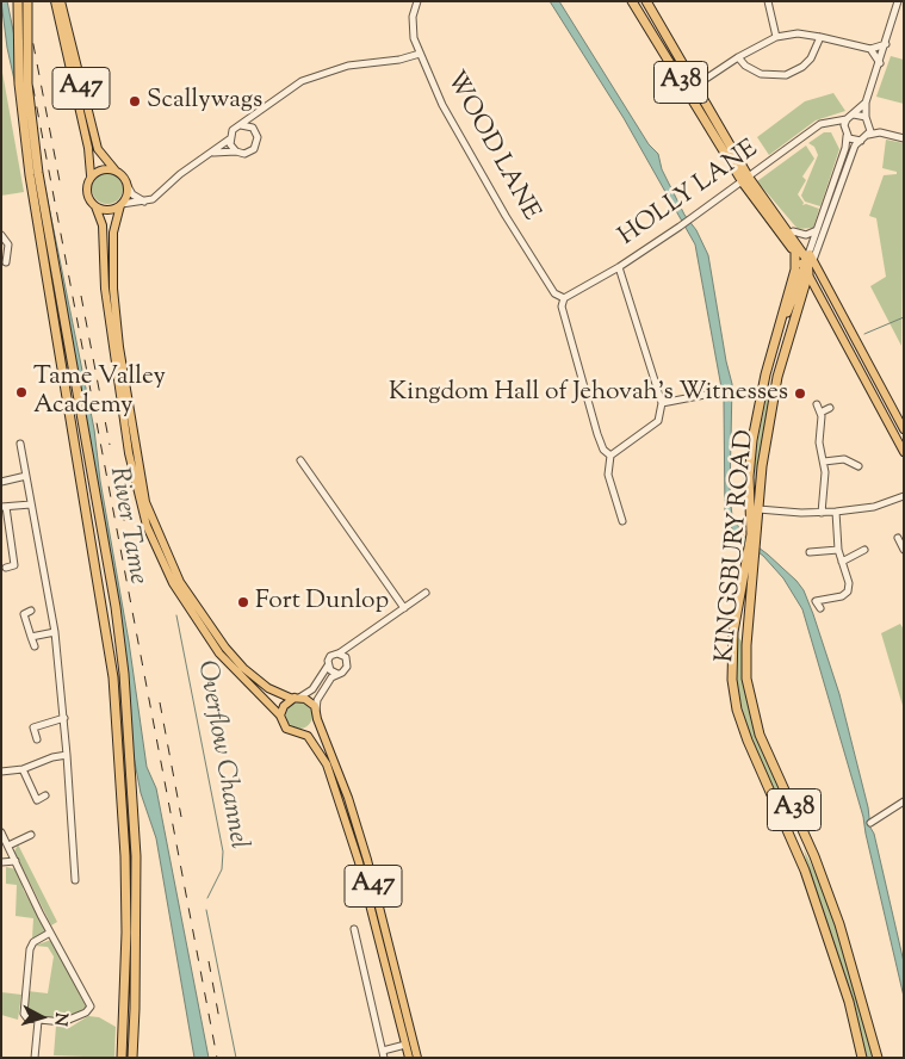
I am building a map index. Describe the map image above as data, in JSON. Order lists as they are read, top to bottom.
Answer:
{
  "streets": {
    "highway": ["A38", "KINGSBURY ROAD"],
    "main road": ["A47"],
    "street": ["WOOD LANE", "HOLLY LANE"]
  },
  "crossings": [
    ["A38", "HOLLY LANE"],
    ["A38", "KINGSBURY ROAD"],
    ["WOOD LANE", "HOLLY LANE"],
    ["HOLLY LANE", "KINGSBURY ROAD"]
  ],
  "water": ["River Tame", "Overflow Channel"],
  "places": [
    "Scallywags",
    "Tame Valley Academy",
    "Kingdom Hall of Jehovah's Witnesses",
    "Fort Dunlop"
  ],
  "north": "right"
}
